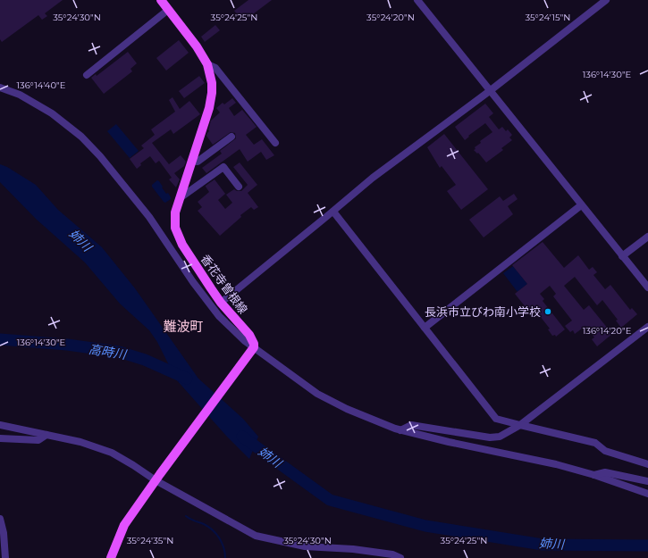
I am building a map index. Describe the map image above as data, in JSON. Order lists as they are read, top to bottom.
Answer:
{
  "streets": {
    "main road": ["香花寺曽根線"]
  },
  "districts": ["難波町"],
  "water": ["姉川", "高時川"],
  "places": ["長浜市立びわ南小学校"],
  "coordinates": [
    "35°24'30\"N",
    "35°24'25\"N",
    "35°24'20\"N",
    "35°24'15\"N",
    "136°14'30\"E",
    "136°14'40\"E",
    "136°14'20\"E",
    "35°24'35\"N"
  ]
}
